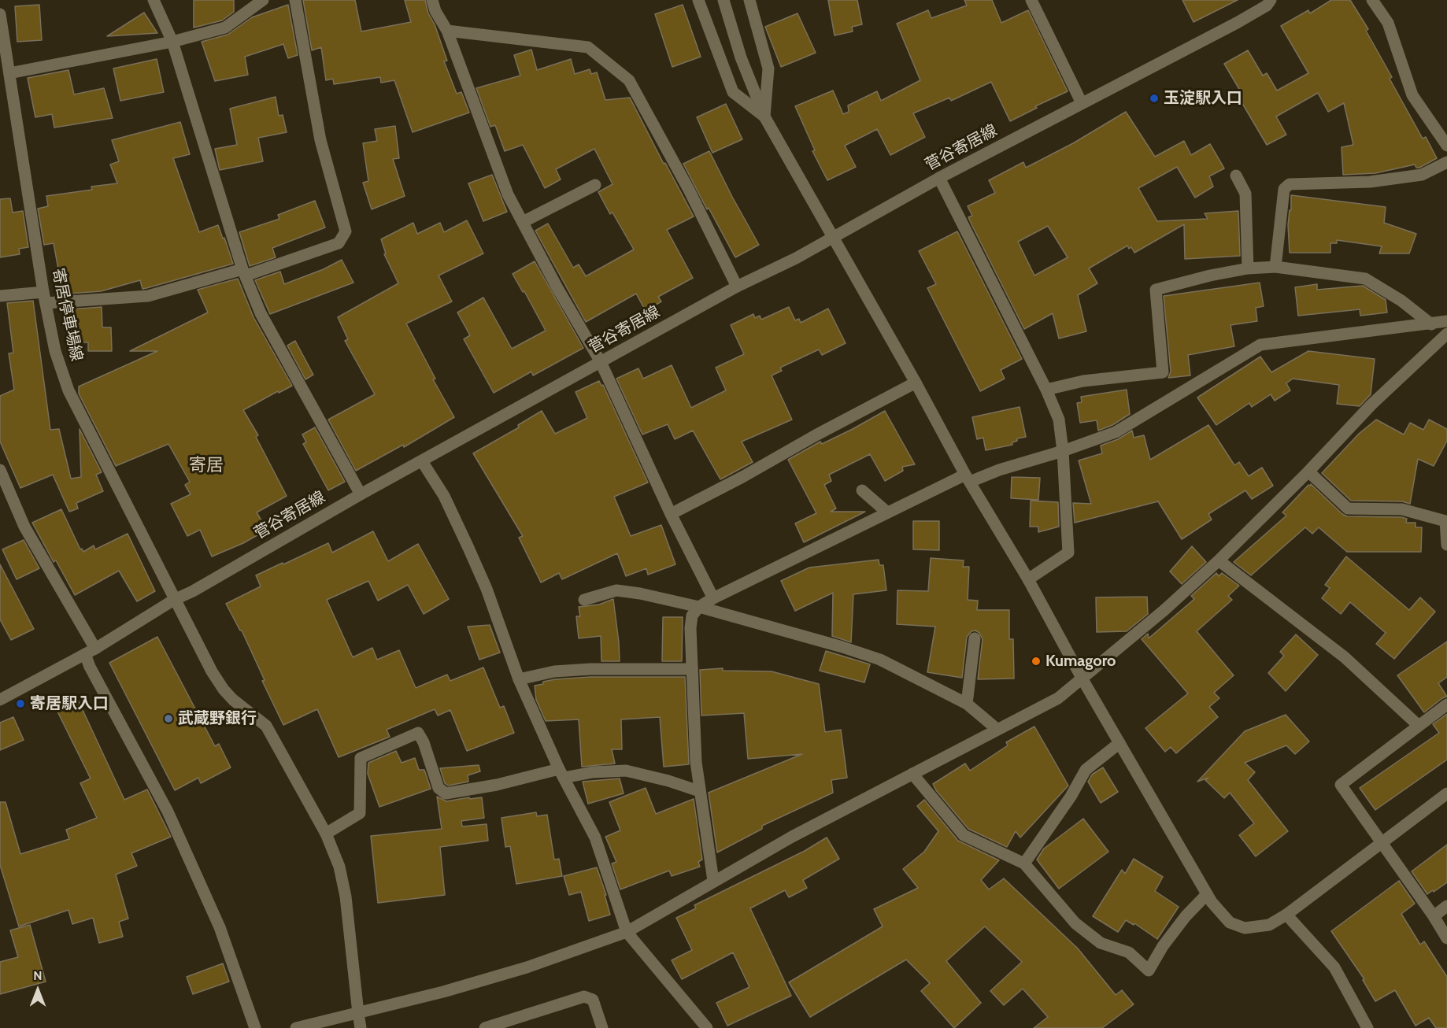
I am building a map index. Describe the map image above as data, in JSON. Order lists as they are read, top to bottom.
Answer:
{
  "streets": {
    "street": ["菅谷寄居線", "寄居停車場線"]
  },
  "crossings": [
    ["菅谷寄居線", "寄居停車場線"]
  ],
  "districts": ["寄居"],
  "places": [
    "玉淀駅入口",
    "Kumagoro",
    "寄居駅入口",
    "武蔵野銀行"
  ],
  "north": "top"
}
